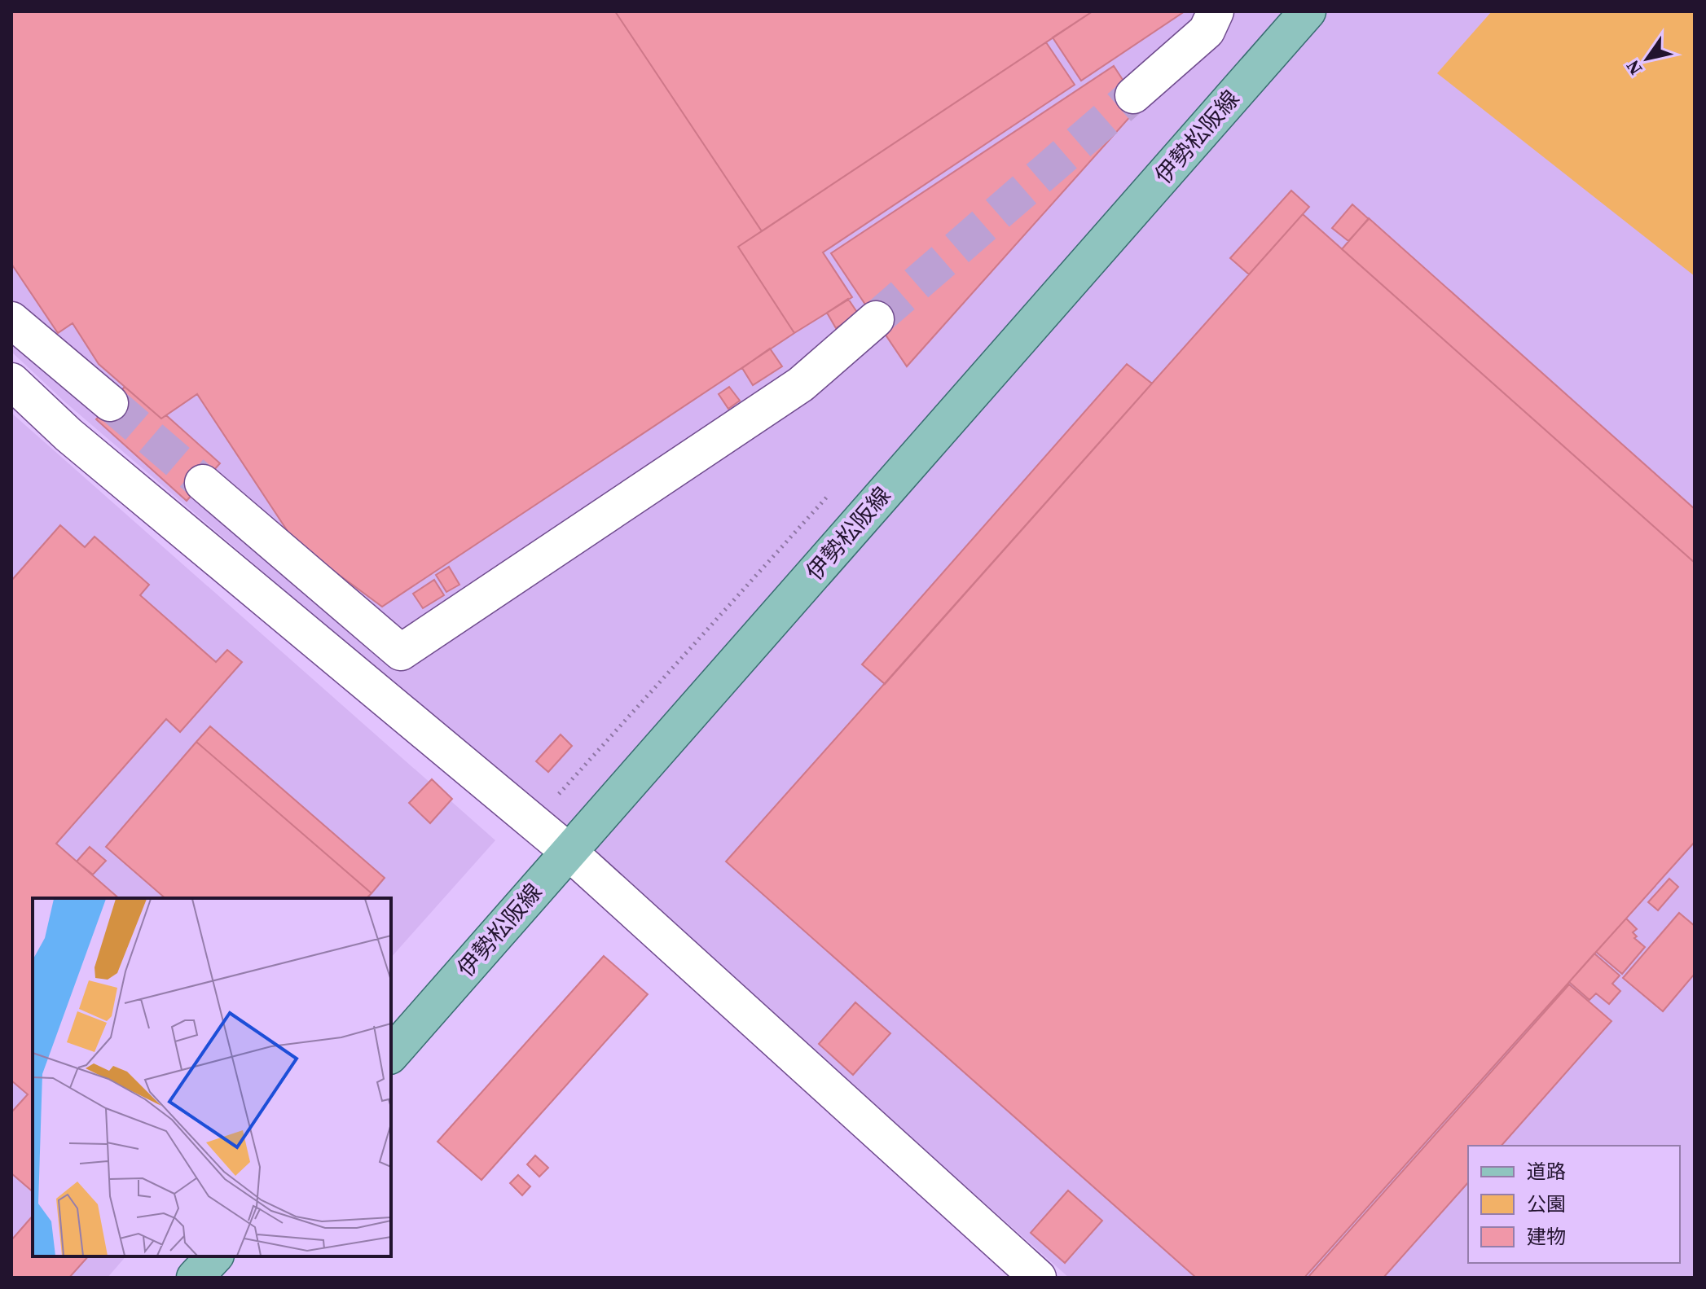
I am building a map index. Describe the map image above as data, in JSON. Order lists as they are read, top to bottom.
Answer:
{
  "streets": {
    "main road": ["伊勢松阪線"]
  },
  "legend": ["道路", "公園", "建物"],
  "north": "bottom left"
}
